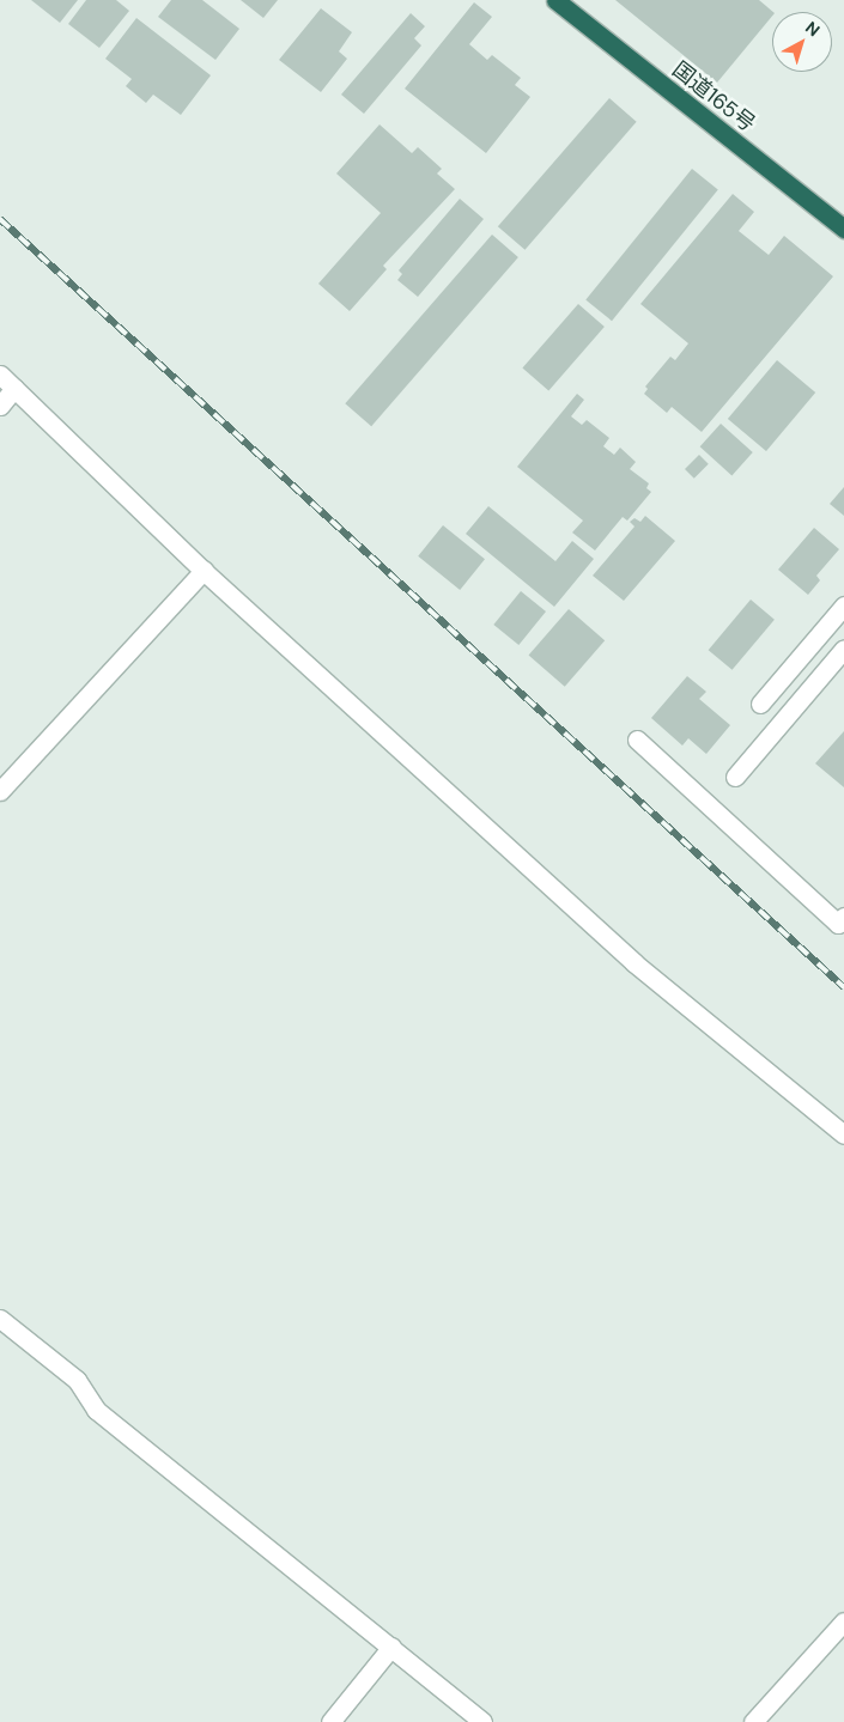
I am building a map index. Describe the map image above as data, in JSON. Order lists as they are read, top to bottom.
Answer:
{
  "streets": {
    "highway": ["国道165号"]
  },
  "north": "top right"
}
